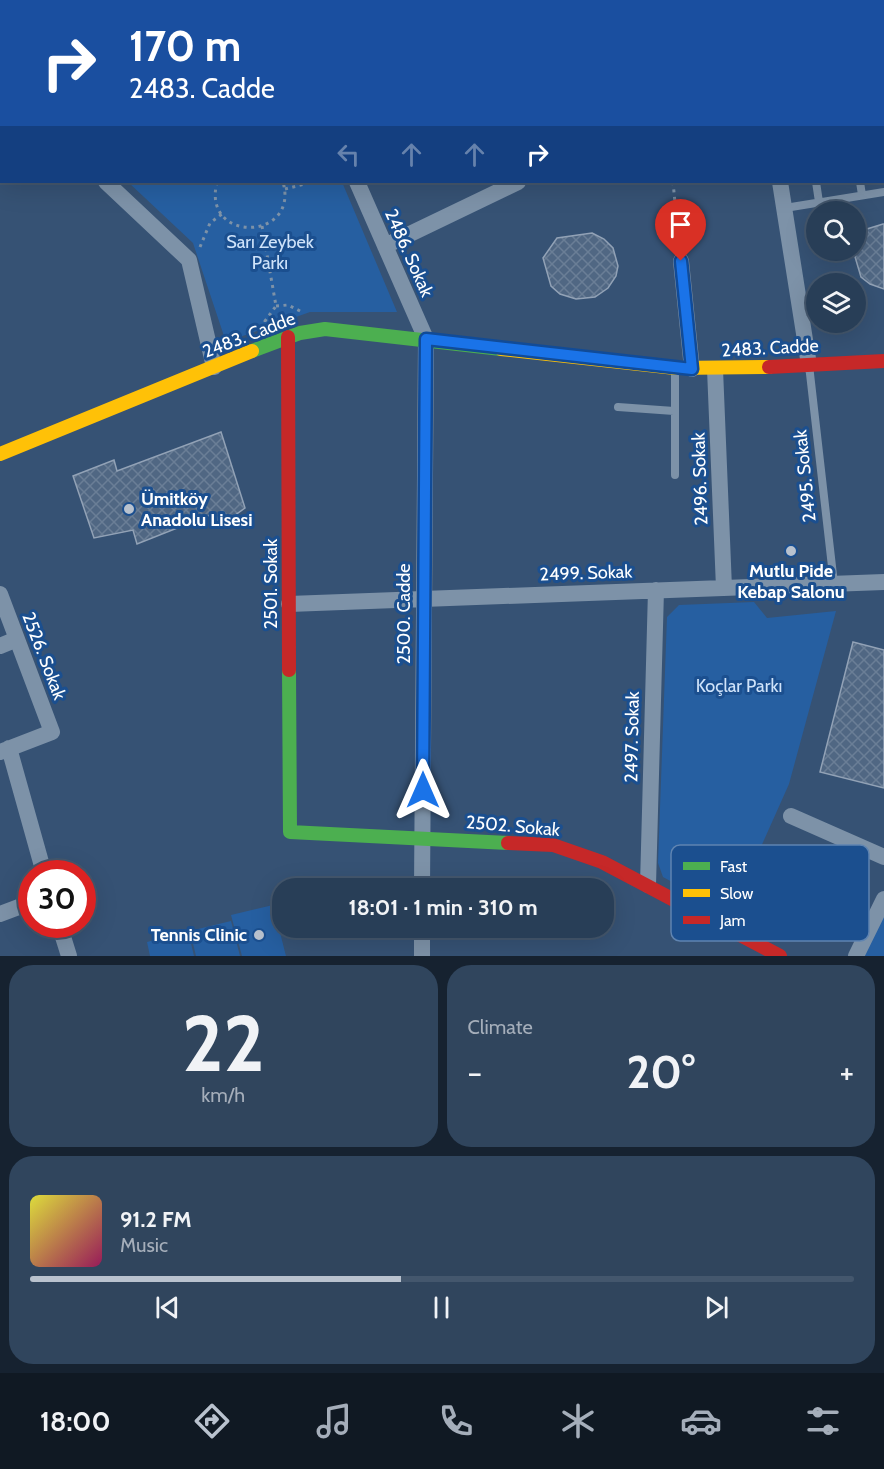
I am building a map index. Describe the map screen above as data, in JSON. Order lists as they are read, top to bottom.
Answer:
{
  "streets": {
    "street": [
      "2486. Sokak",
      "2483. Cadde",
      "2496. Sokak",
      "2499. Sokak",
      "2501. Sokak",
      "2500. Cadde",
      "2526. Sokak",
      "2497. Sokak",
      "2502. Sokak"
    ],
    "lane": ["2495. Sokak"]
  },
  "crossings": [
    ["2486. Sokak", "2483. Cadde"],
    ["2486. Sokak", "2500. Cadde"],
    ["2483. Cadde", "2495. Sokak"],
    ["2483. Cadde", "2496. Sokak"],
    ["2483. Cadde", "2501. Sokak"],
    ["2483. Cadde", "2500. Cadde"],
    ["2495. Sokak", "2499. Sokak"],
    ["2496. Sokak", "2499. Sokak"],
    ["2499. Sokak", "2501. Sokak"],
    ["2499. Sokak", "2500. Cadde"],
    ["2499. Sokak", "2497. Sokak"],
    ["2501. Sokak", "2502. Sokak"],
    ["2500. Cadde", "2502. Sokak"],
    ["2497. Sokak", "2502. Sokak"]
  ],
  "parks": ["Sarı Zeybek Parkı", "Koçlar Parkı"],
  "places": ["Ümitköy Anadolu Lisesi", "Mutlu Pide Kebap Salonu", "Tennis Clinic"],
  "legend": ["Fast", "Slow", "Jam"],
  "page": {
    "turn": ["170 m", "2483. Cadde"],
    "limit": "30",
    "trip": "18:01 · 1 min · 310 m",
    "tile": [
      ["22", "km/h"],
      "Climate"
    ],
    "heat": ["−", "20°", "+"],
    "song": ["91.2 FM", "Music"],
    "tabs": "18:00"
  }
}
